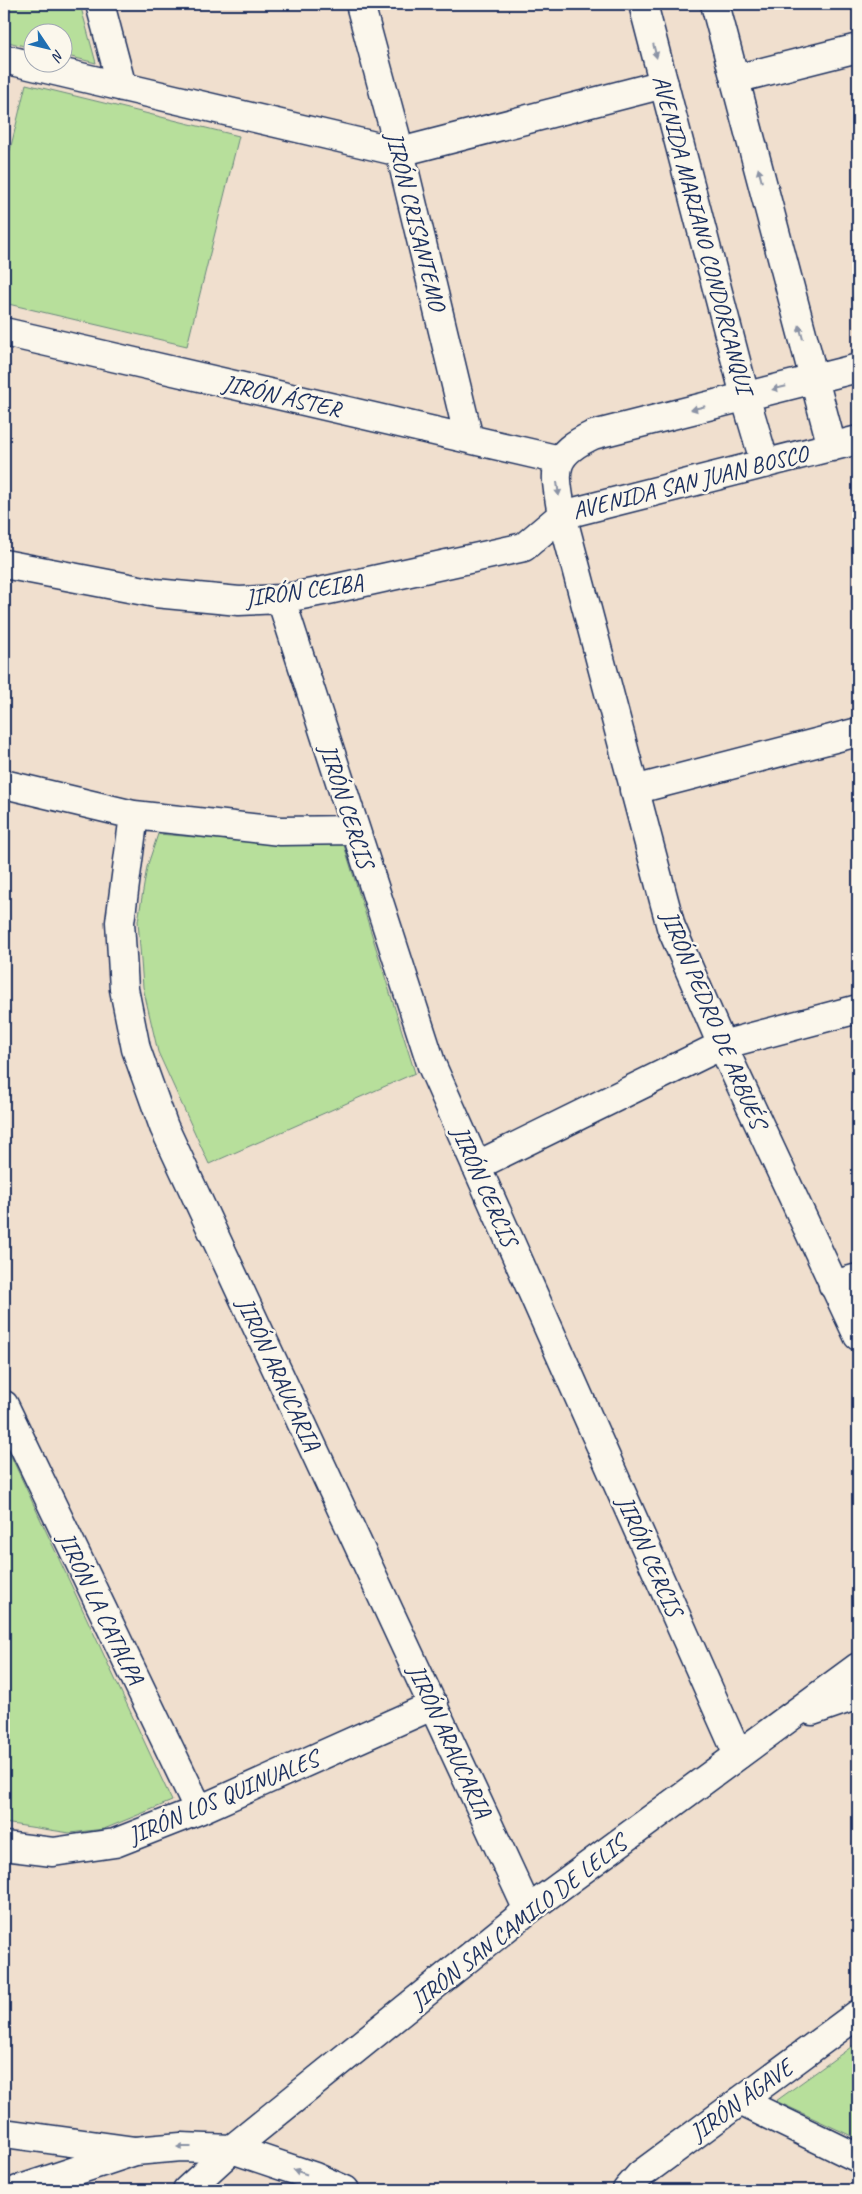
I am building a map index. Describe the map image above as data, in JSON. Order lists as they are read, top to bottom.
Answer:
{
  "streets": {
    "street": [
      "JIRÓN CRISANTEMO",
      "AVENIDA MARIANO CONDORCANQUI",
      "JIRÓN ÁSTER",
      "AVENIDA SAN JUAN BOSCO",
      "JIRÓN CEIBA",
      "JIRÓN CERCIS",
      "JIRÓN PEDRO DE ARBUÉS",
      "JIRÓN ARAUCARIA",
      "JIRÓN LA CATALPA",
      "JIRÓN LOS QUINUALES",
      "JIRÓN SAN CAMILO DE LELIS",
      "JIRÓN ÁGAVE"
    ]
  },
  "crossings": [
    ["JIRÓN CRISANTEMO", "JIRÓN ÁSTER"],
    ["AVENIDA MARIANO CONDORCANQUI", "AVENIDA SAN JUAN BOSCO"],
    ["JIRÓN ÁSTER", "AVENIDA SAN JUAN BOSCO"],
    ["AVENIDA SAN JUAN BOSCO", "JIRÓN CEIBA"],
    ["AVENIDA SAN JUAN BOSCO", "JIRÓN PEDRO DE ARBUÉS"],
    ["JIRÓN CEIBA", "JIRÓN CERCIS"],
    ["JIRÓN CEIBA", "JIRÓN PEDRO DE ARBUÉS"],
    ["JIRÓN CERCIS", "JIRÓN SAN CAMILO DE LELIS"],
    ["JIRÓN ARAUCARIA", "JIRÓN LOS QUINUALES"],
    ["JIRÓN ARAUCARIA", "JIRÓN SAN CAMILO DE LELIS"],
    ["JIRÓN LA CATALPA", "JIRÓN LOS QUINUALES"]
  ],
  "north": "bottom right"
}
